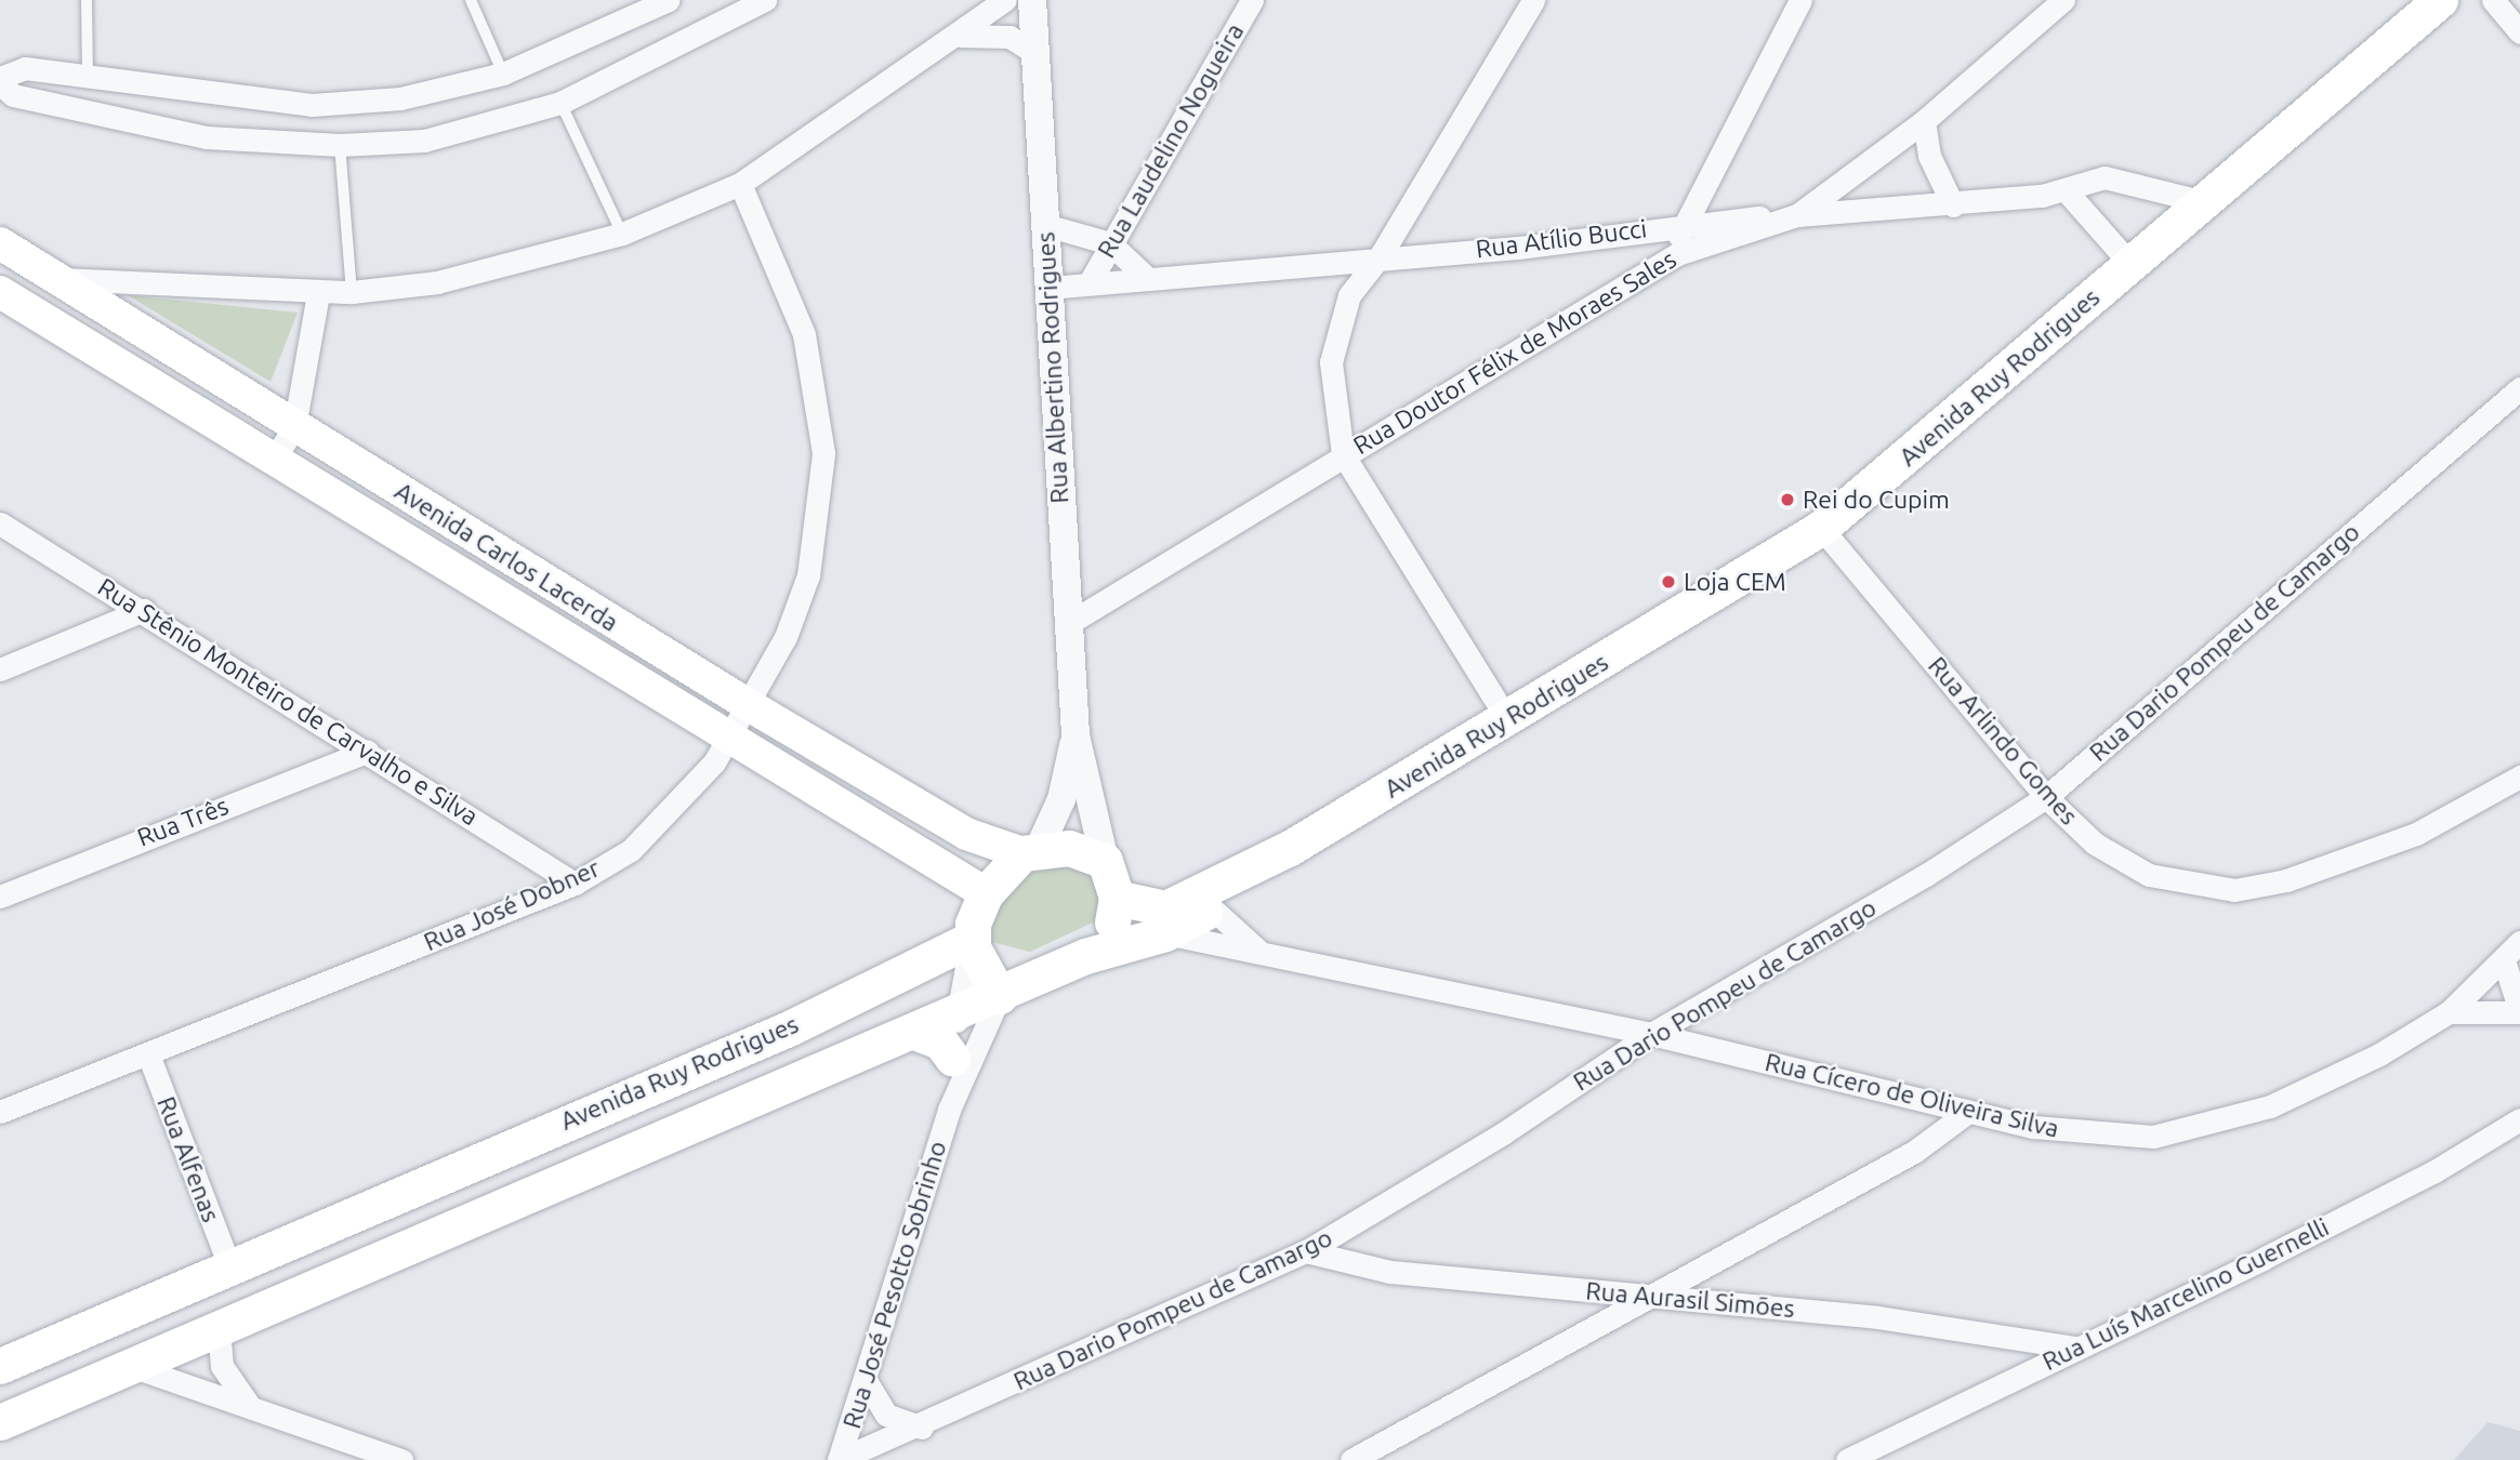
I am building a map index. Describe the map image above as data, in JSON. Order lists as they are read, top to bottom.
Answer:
{
  "streets": {
    "main road": ["Avenida Ruy Rodrigues", "Avenida Carlos Lacerda"],
    "street": [
      "Rua Laudelino Nogueira",
      "Rua Atílio Bucci",
      "Rua Doutor Félix de Moraes Sales",
      "Rua Albertino Rodrigues",
      "Rua Dario Pompeu de Camargo",
      "Rua Stênio Monteiro de Carvalho e Silva",
      "Rua Arlindo Gomes",
      "Rua Três",
      "Rua José Dobner",
      "Rua Cícero de Oliveira Silva",
      "Rua Alfenas",
      "Rua José Pesotto Sobrinho",
      "Rua Luís Marcelino Guernelli",
      "Rua Aurasil Simões"
    ]
  },
  "crossings": [
    ["Rua Laudelino Nogueira", "Rua Atílio Bucci"],
    ["Rua Atílio Bucci", "Rua Doutor Félix de Moraes Sales"],
    ["Rua Atílio Bucci", "Rua Albertino Rodrigues"],
    ["Rua Atílio Bucci", "Avenida Ruy Rodrigues"],
    ["Rua Doutor Félix de Moraes Sales", "Rua Albertino Rodrigues"],
    ["Rua Albertino Rodrigues", "Avenida Ruy Rodrigues"],
    ["Rua Albertino Rodrigues", "Avenida Carlos Lacerda"],
    ["Rua Albertino Rodrigues", "Rua José Pesotto Sobrinho"],
    ["Avenida Ruy Rodrigues", "Avenida Carlos Lacerda"],
    ["Avenida Ruy Rodrigues", "Rua Arlindo Gomes"],
    ["Avenida Ruy Rodrigues", "Rua Cícero de Oliveira Silva"],
    ["Avenida Ruy Rodrigues", "Rua Alfenas"],
    ["Avenida Ruy Rodrigues", "Rua José Pesotto Sobrinho"],
    ["Avenida Carlos Lacerda", "Rua José Dobner"],
    ["Avenida Carlos Lacerda", "Rua José Pesotto Sobrinho"],
    ["Rua Dario Pompeu de Camargo", "Rua Arlindo Gomes"],
    ["Rua Dario Pompeu de Camargo", "Rua Cícero de Oliveira Silva"],
    ["Rua Dario Pompeu de Camargo", "Rua José Pesotto Sobrinho"],
    ["Rua Dario Pompeu de Camargo", "Rua Aurasil Simões"],
    ["Rua Stênio Monteiro de Carvalho e Silva", "Rua Três"],
    ["Rua Stênio Monteiro de Carvalho e Silva", "Rua José Dobner"],
    ["Rua José Dobner", "Rua Alfenas"],
    ["Rua Luís Marcelino Guernelli", "Rua Aurasil Simões"]
  ],
  "places": ["Rei do Cupim", "Loja CEM"]
}
